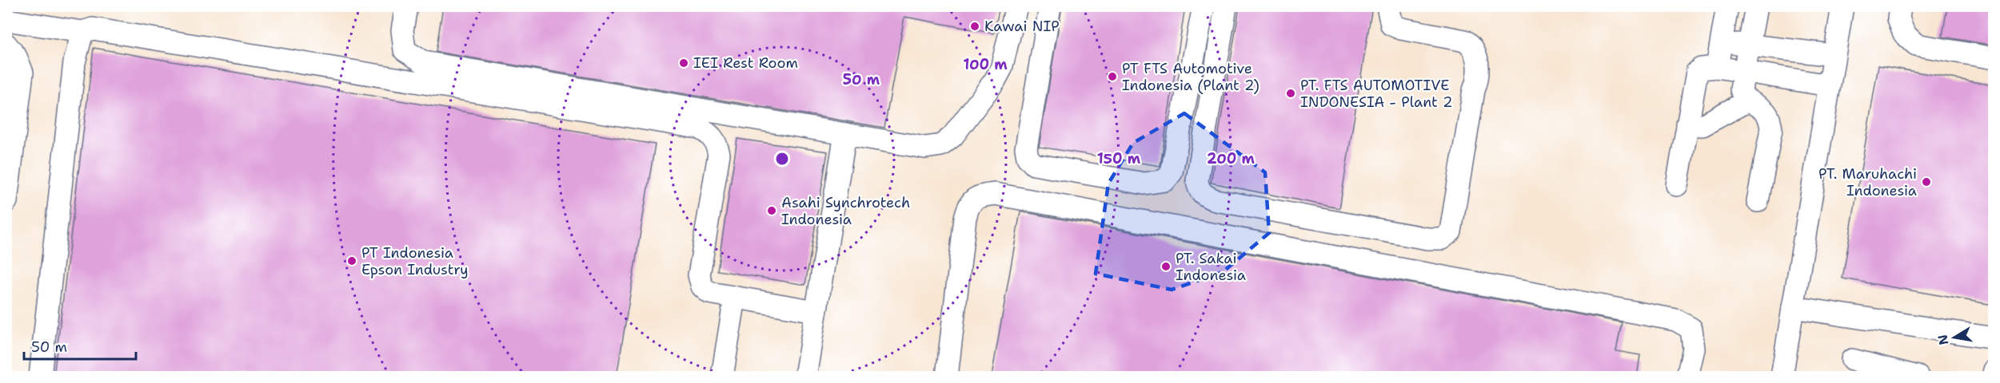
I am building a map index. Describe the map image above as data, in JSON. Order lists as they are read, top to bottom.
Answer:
{
  "places": [
    "Kawai NIP",
    "IEI Rest Room",
    "PT FTS Automotive Indonesia (Plant 2)",
    "PT. FTS AUTOMOTIVE INDONESIA - Plant 2",
    "PT. Maruhachi Indonesia",
    "Asahi Synchrotech Indonesia",
    "PT Indonesia Epson Industry",
    "PT. Sakai Indonesia"
  ],
  "scale_bar": "50 m",
  "north": "left",
  "rings": [
    "100 m",
    "50 m",
    "150 m",
    "200 m"
  ]
}
